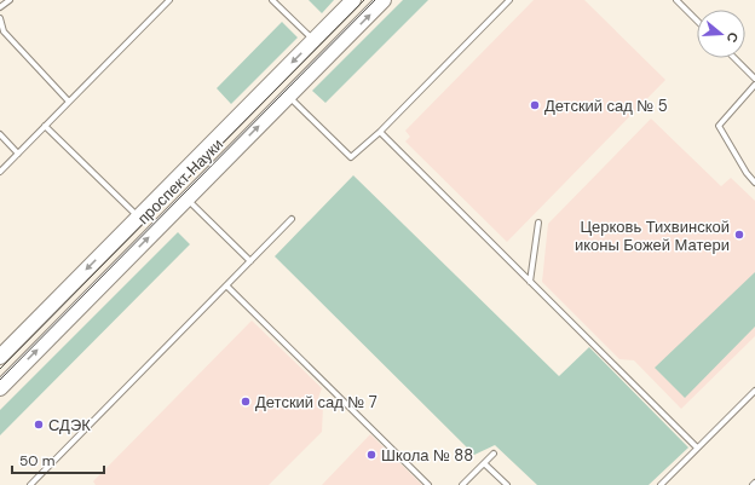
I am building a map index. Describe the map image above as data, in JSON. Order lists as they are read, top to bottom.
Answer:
{
  "streets": {
    "main road": ["проспект Науки"]
  },
  "places": [
    "Детский сад № 5",
    "Церковь Тихвинской иконы Божей Матери",
    "Детский сад № 7",
    "СДЭК",
    "Школа № 88"
  ],
  "scale_bar": "50 m",
  "north": "right"
}
